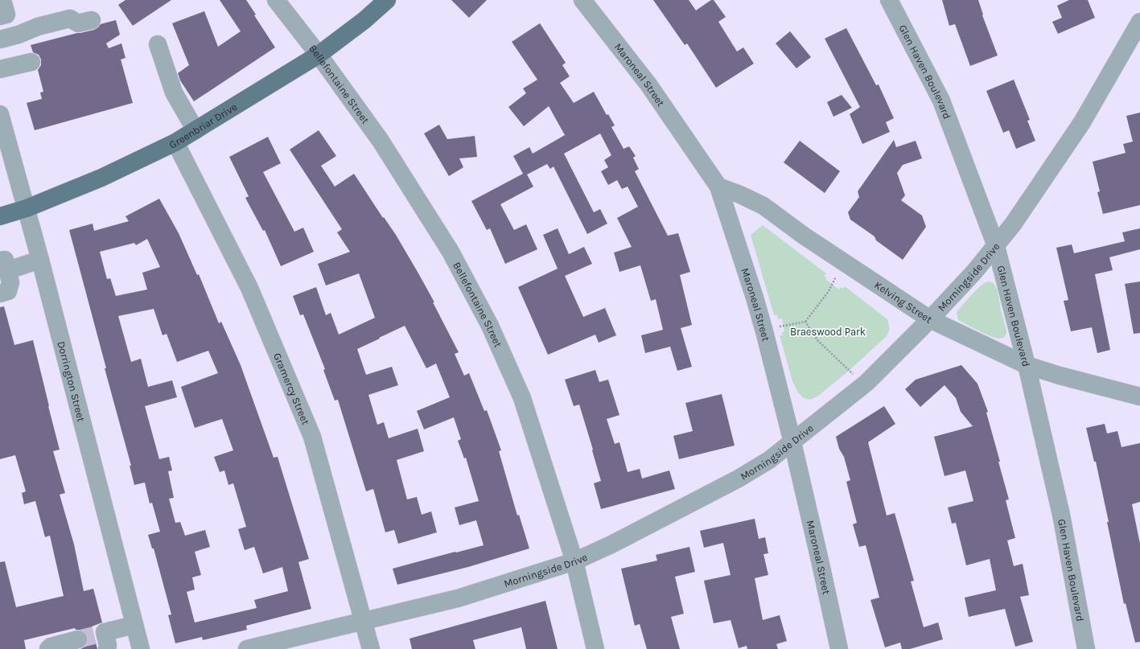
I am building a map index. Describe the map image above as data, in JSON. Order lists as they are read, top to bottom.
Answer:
{
  "streets": {
    "main road": ["Greenbriar Drive"],
    "street": [
      "Glen Haven Boulevard",
      "Maroneal Street",
      "Bellefontaine Street",
      "Morningside Drive",
      "Kelving Street",
      "Dorrington Street",
      "Gramercy Street"
    ]
  },
  "crossings": [
    ["Glen Haven Boulevard", "Morningside Drive"],
    ["Glen Haven Boulevard", "Kelving Street"],
    ["Maroneal Street", "Morningside Drive"],
    ["Maroneal Street", "Kelving Street"],
    ["Bellefontaine Street", "Greenbriar Drive"],
    ["Bellefontaine Street", "Morningside Drive"],
    ["Greenbriar Drive", "Dorrington Street"],
    ["Greenbriar Drive", "Gramercy Street"],
    ["Morningside Drive", "Kelving Street"],
    ["Morningside Drive", "Gramercy Street"]
  ],
  "parks": ["Braeswood Park"]
}
